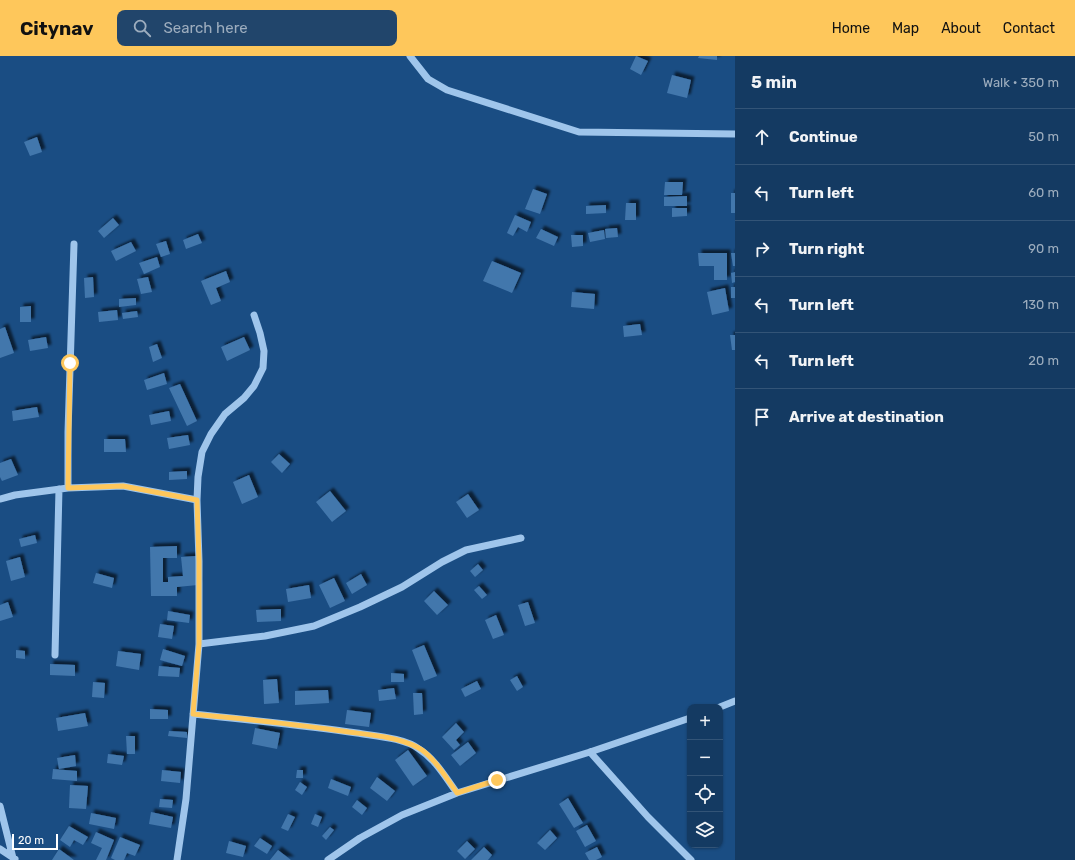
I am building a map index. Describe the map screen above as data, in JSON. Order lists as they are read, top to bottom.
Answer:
{
  "scale_bar": "20 m",
  "page": {
    "header": "Citynav",
    "search": "Search here",
    "nav": [
      "Home",
      "Map",
      "About",
      "Contact"
    ],
    "heading": ["5 min", "Walk · 350 m"],
    "list": [
      ["Continue", "50 m"],
      ["Turn left", "60 m"],
      ["Turn right", "90 m"],
      ["Turn left", "130 m"],
      ["Turn left", "20 m"],
      "Arrive at destination"
    ],
    "map_buttons": ["+", "−"],
    "scale": "20 m"
  }
}
